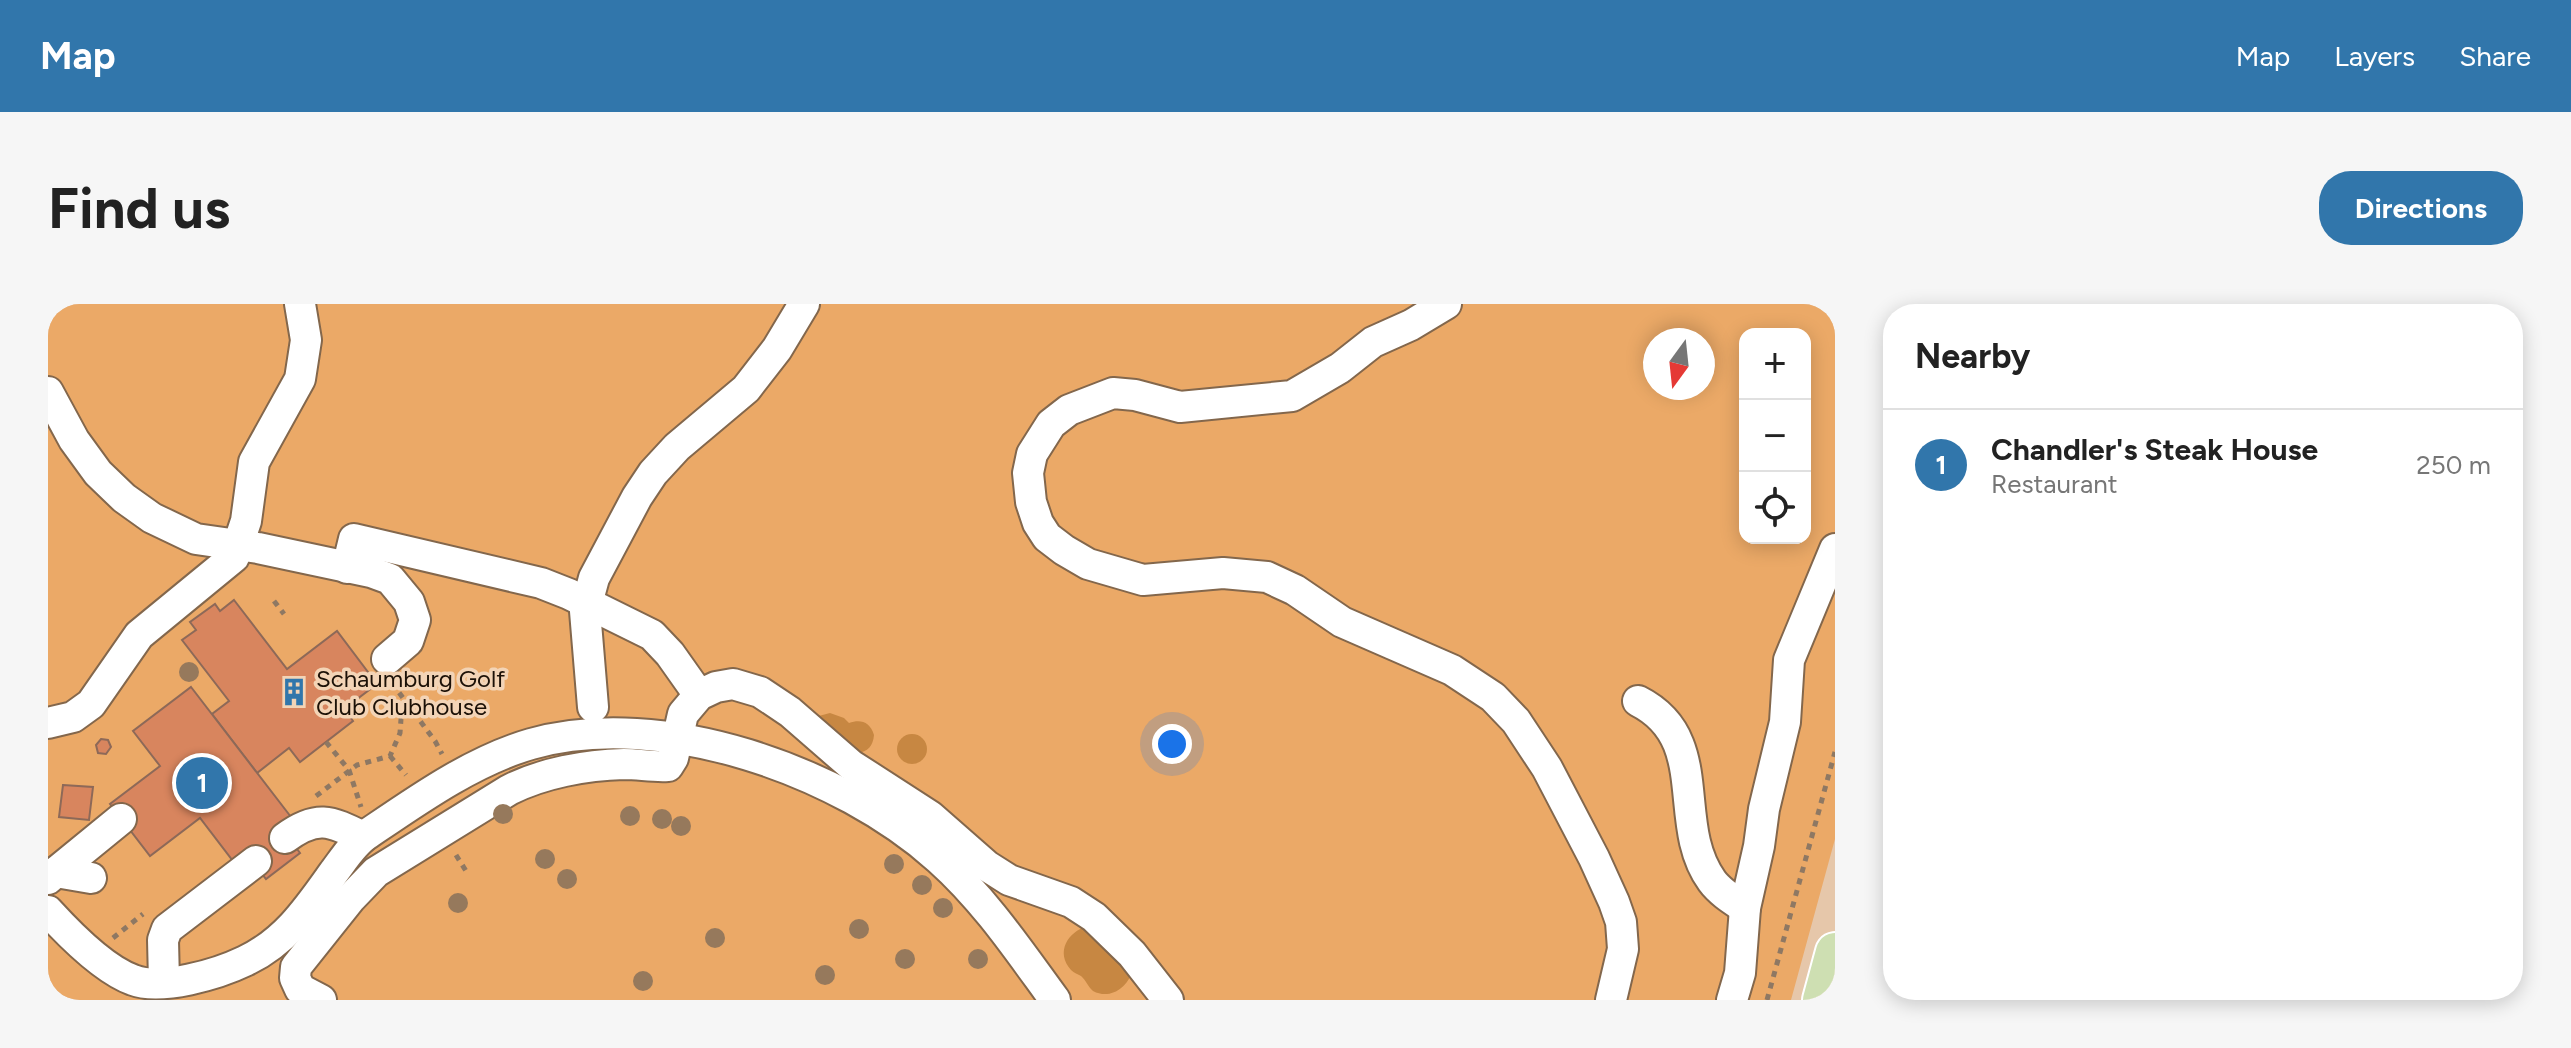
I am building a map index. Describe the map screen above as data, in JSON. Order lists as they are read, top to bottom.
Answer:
{
  "places": {
    "building": ["Schaumburg Golf Club Clubhouse"]
  },
  "north": "bottom",
  "page": {
    "header": "Map",
    "nav": ["Map", "Layers", "Share"],
    "buttons": "Directions",
    "title": "Find us",
    "heading": "Nearby",
    "map_buttons": ["+", "−"],
    "list": [
      {
        "mark": "1",
        "name": "Chandler's Steak House",
        "note": "Restaurant",
        "value": "250 m"
      }
    ],
    "pins": "1"
  }
}
